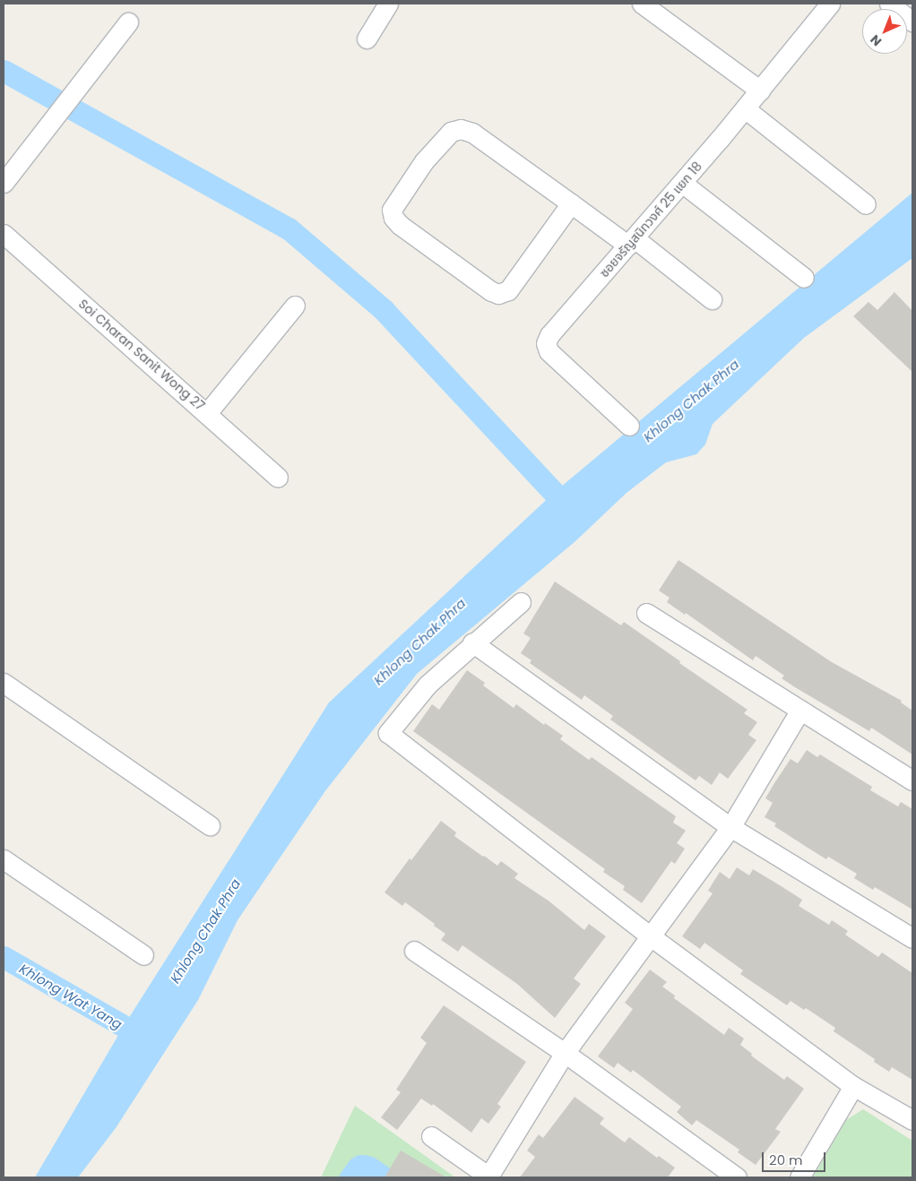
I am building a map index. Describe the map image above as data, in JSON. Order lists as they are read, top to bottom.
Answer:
{
  "streets": {
    "street": ["ซอยจรัญสนิทวงศ์ 25 แยก 18", "Soi Charan Sanit Wong 27"]
  },
  "water": ["Khlong Chak Phra", "Khlong Wat Yang"],
  "scale_bar": "20 m",
  "north": "bottom left"
}
